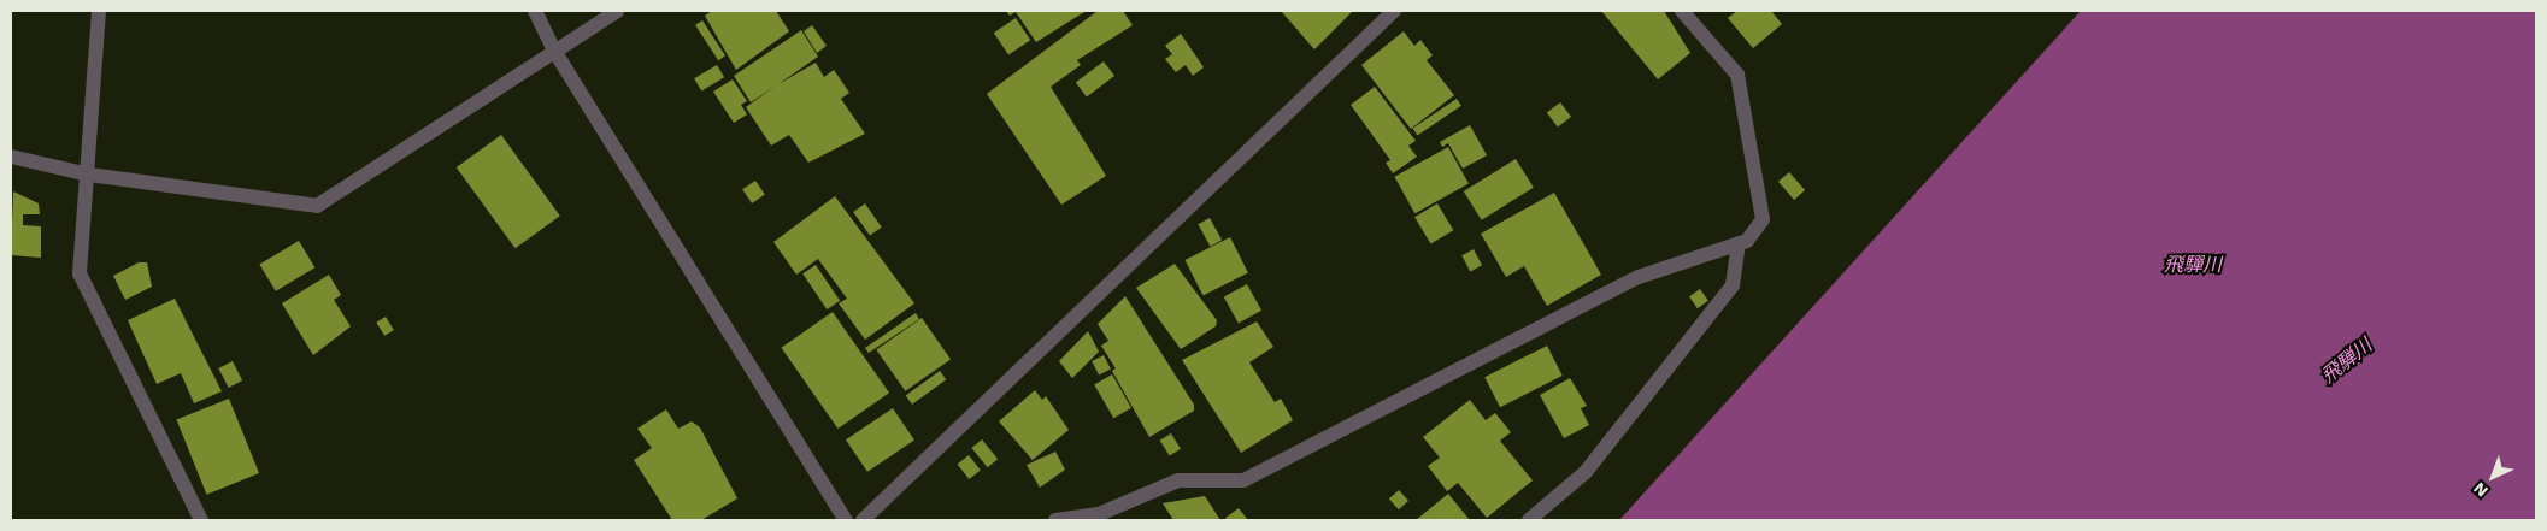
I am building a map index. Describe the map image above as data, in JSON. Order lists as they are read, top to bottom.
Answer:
{
  "water": ["飛驒川", "飛騨川"],
  "north": "bottom left"
}
